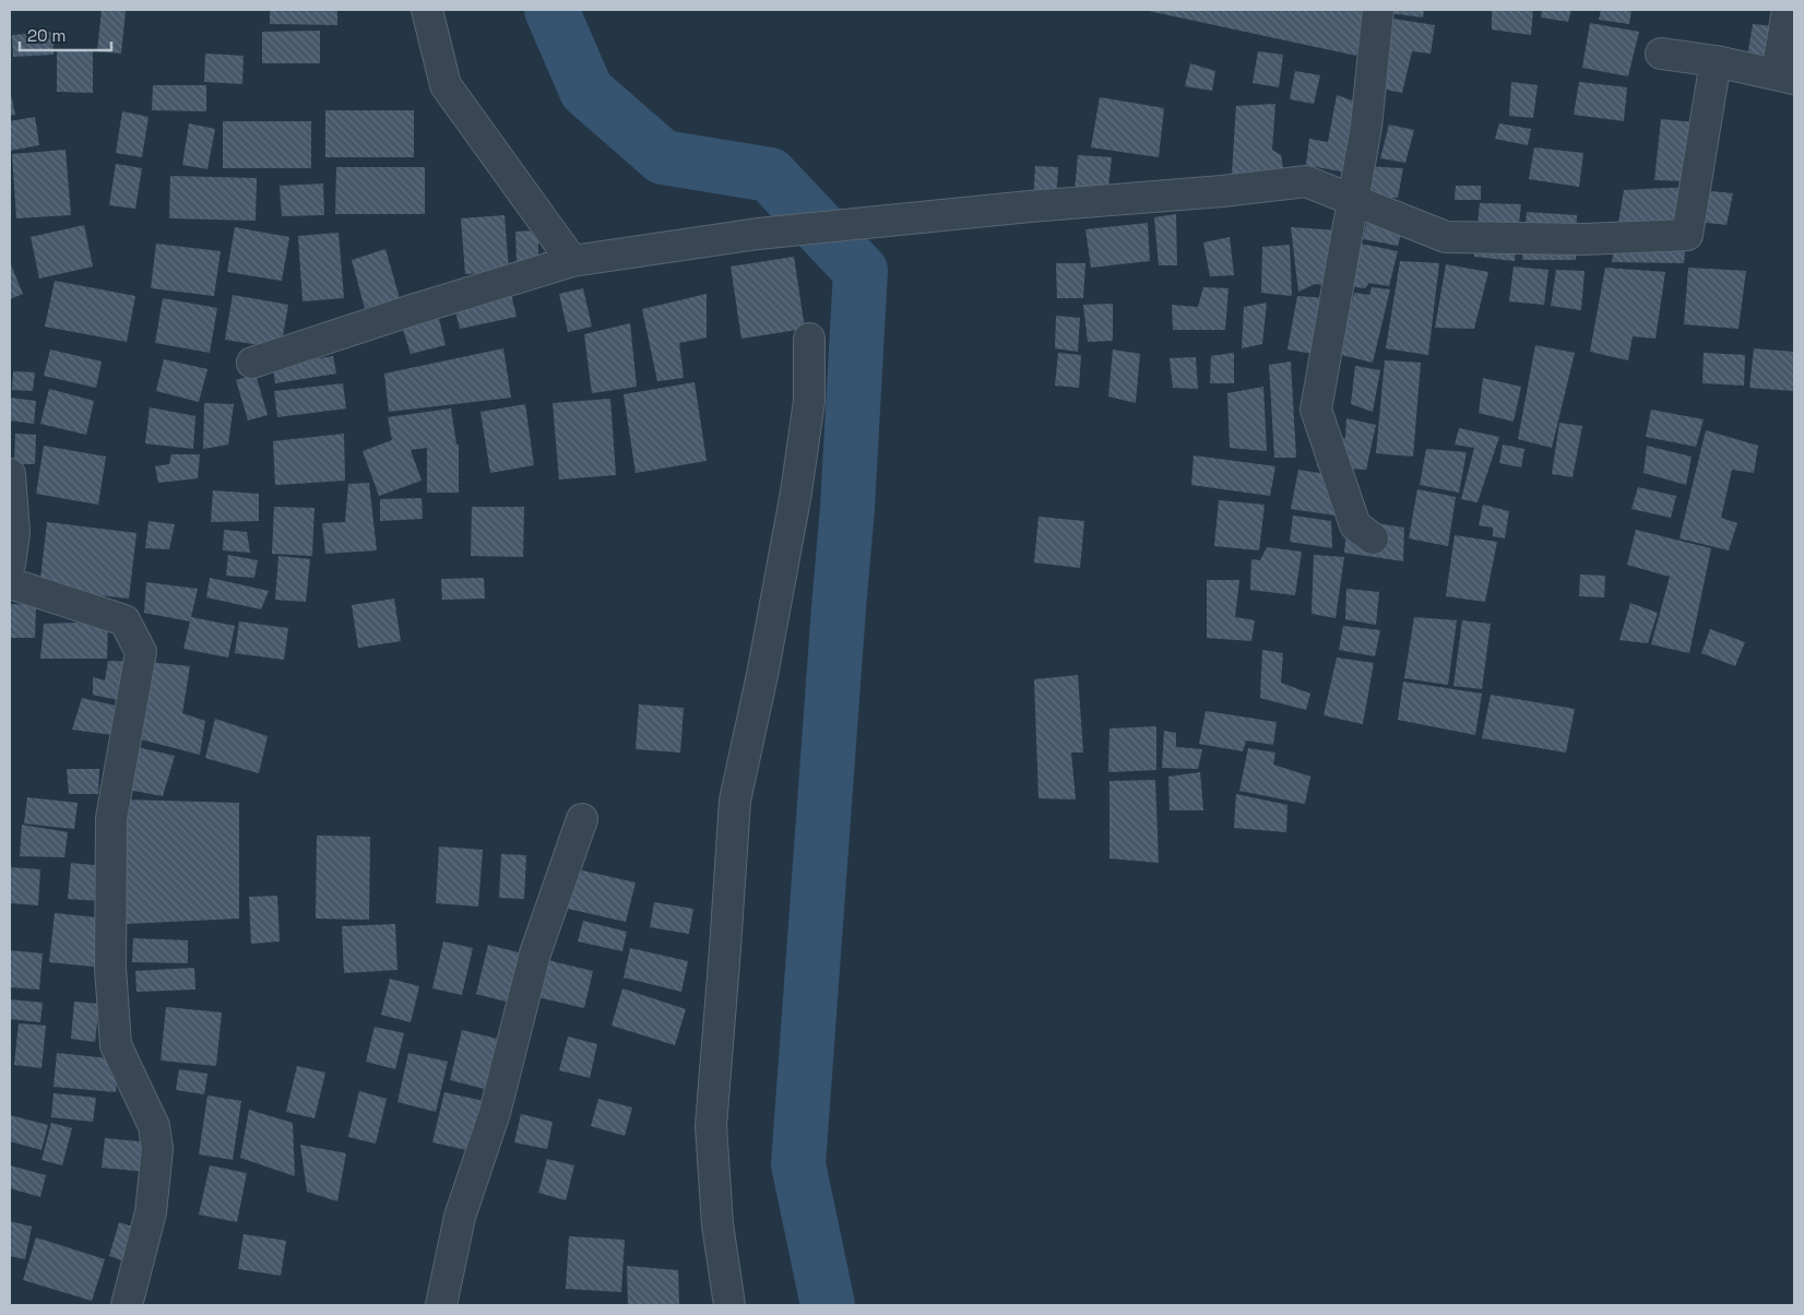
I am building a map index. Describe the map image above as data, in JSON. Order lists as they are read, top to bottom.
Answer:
{
  "scale_bar": "20 m"
}
